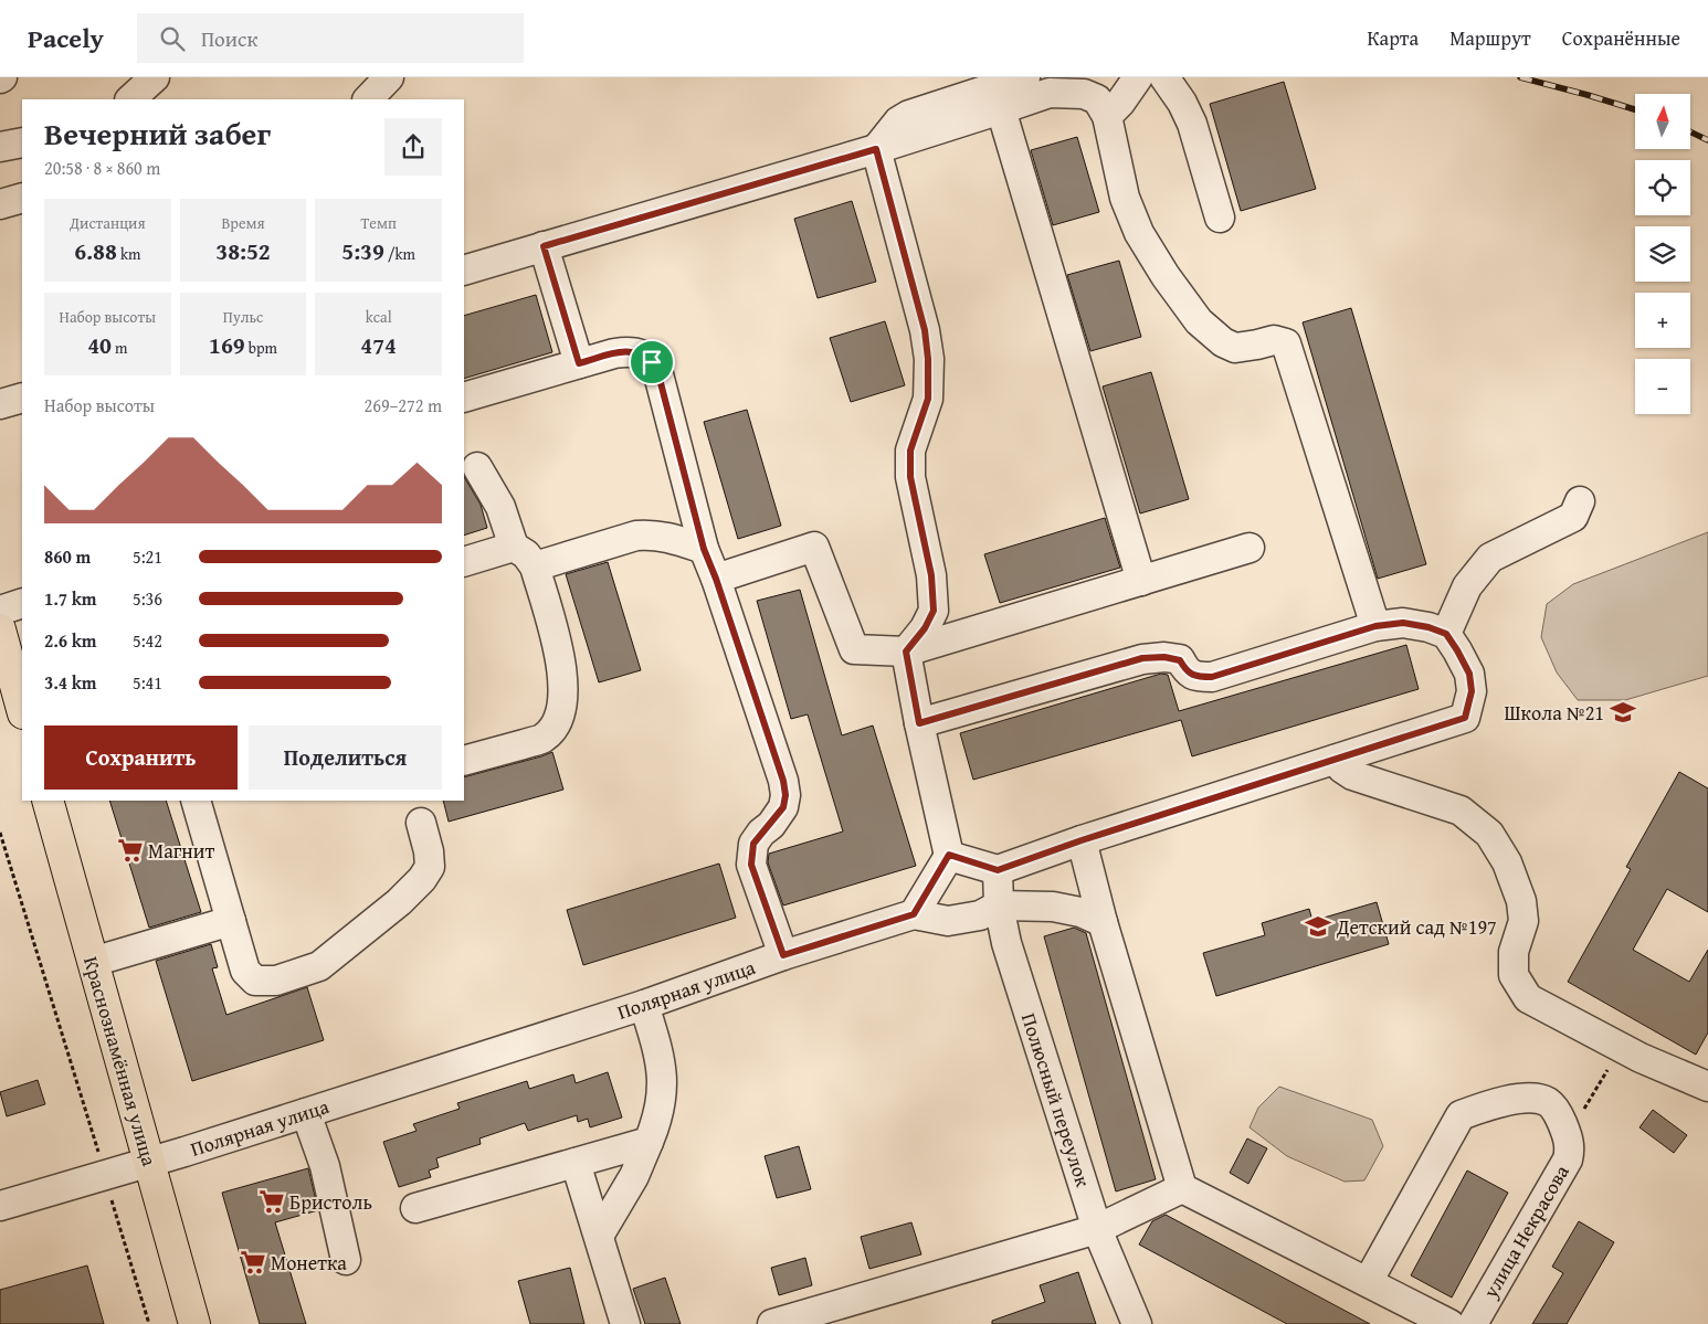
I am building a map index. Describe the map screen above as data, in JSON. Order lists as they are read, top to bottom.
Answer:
{
  "streets": {
    "main road": ["Краснознамённая улица"],
    "street": ["Полярная улица", "Полюсный переулок", "улица Некрасова"]
  },
  "crossings": [
    ["Полярная улица", "Краснознамённая улица"]
  ],
  "places": {
    "school or university": ["Школа №21", "Детский сад №197"],
    "supermarket": ["Магнит", "Бристоль", "Монетка"]
  },
  "north": "top",
  "page": {
    "header": "Pacely",
    "search": "Поиск",
    "nav": ["Карта", "Маршрут", "Сохранённые"],
    "map_buttons": ["+", "−"],
    "heading": ["Вечерний забег", "20:58 · 8 × 860 m"],
    "stats": [
      ["Дистанция", "6.88 km"],
      ["Время", "38:52"],
      ["Темп", "5:39 /km"],
      ["Набор высоты", "40 m"],
      ["Пульс", "169 bpm"],
      ["kcal", "474"]
    ],
    "chart": ["Набор высоты", "269–272 m"],
    "list": [
      {
        "name": "860 m",
        "note": "5:21"
      },
      {
        "name": "1.7 km",
        "note": "5:36"
      },
      {
        "name": "2.6 km",
        "note": "5:42"
      },
      {
        "name": "3.4 km",
        "note": "5:41"
      }
    ],
    "buttons": ["Сохранить", "Поделиться"]
  }
}
